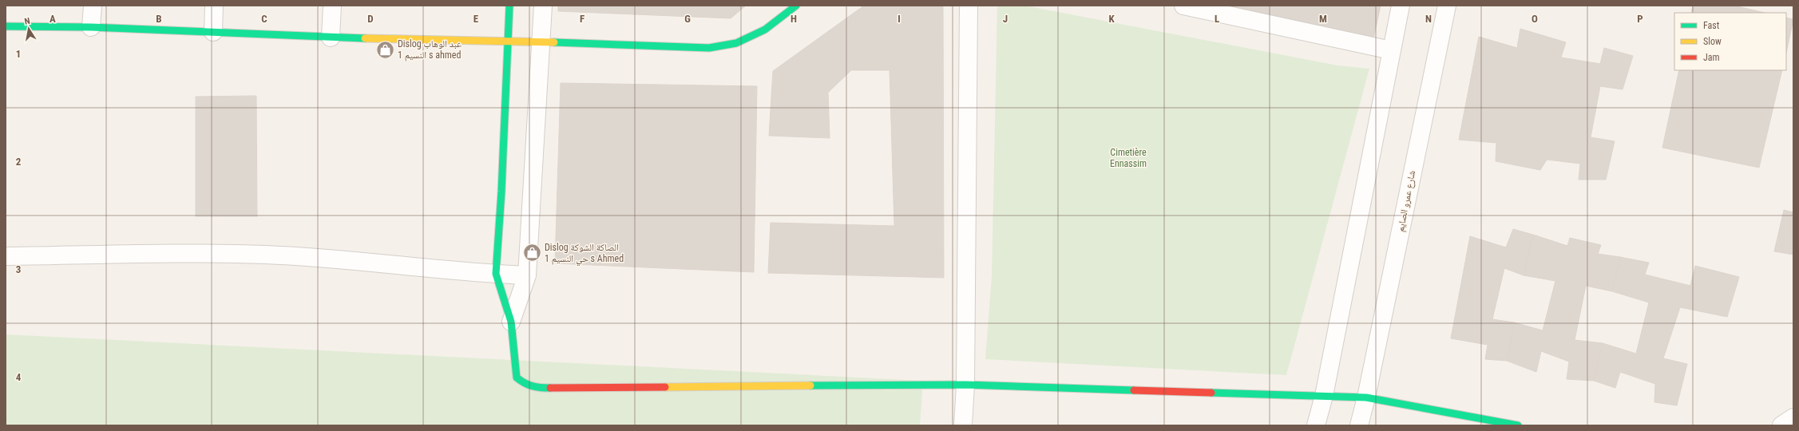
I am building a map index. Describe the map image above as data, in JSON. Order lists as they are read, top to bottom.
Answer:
{
  "streets": {
    "street": ["شارع عمرو الصايم"]
  },
  "parks": ["Cimetière Ennassim"],
  "places": {
    "shop": ["Dislog عبد الوهاب النسيم 1 s ahmed", "Dislog الصاكة الشوكة حي النسيم 1 s Ahmed"]
  },
  "legend": ["Fast", "Slow", "Jam"],
  "north": "top",
  "grid": {
    "columns": [
      "A",
      "B",
      "C",
      "D",
      "E",
      "F",
      "G",
      "H",
      "I",
      "J",
      "K",
      "L",
      "M",
      "N",
      "O",
      "P"
    ],
    "rows": [
      "1",
      "2",
      "3",
      "4"
    ]
  }
}
